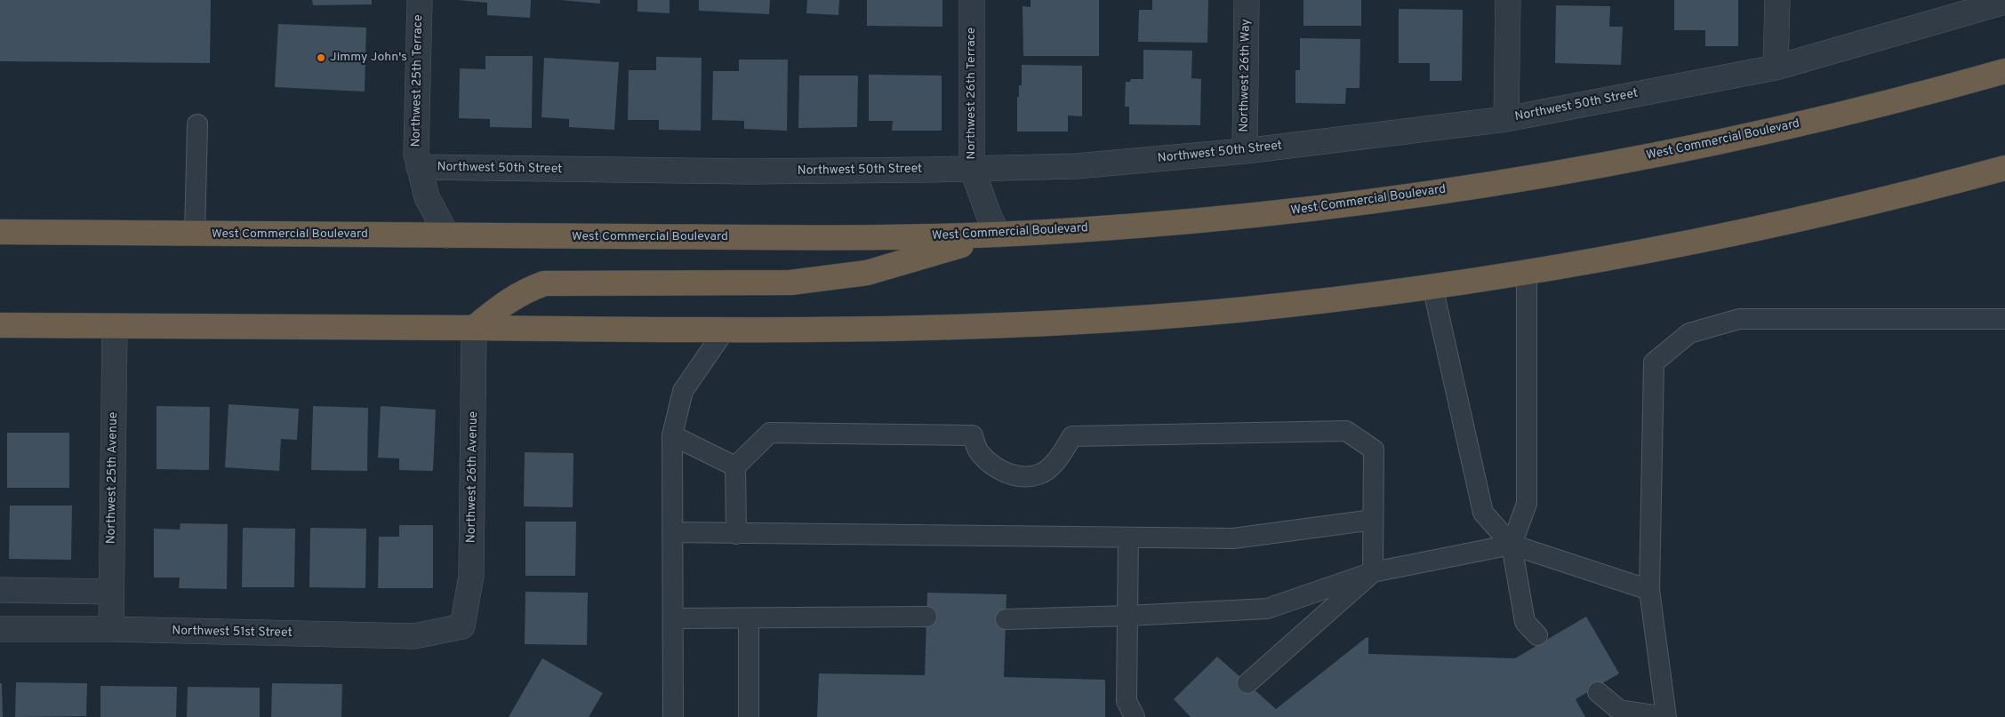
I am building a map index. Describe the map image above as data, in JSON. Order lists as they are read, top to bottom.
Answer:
{
  "streets": {
    "highway": ["West Commercial Boulevard"],
    "street": [
      "Northwest 26th Way",
      "Northwest 25th Terrace",
      "Northwest 26th Terrace",
      "Northwest 50th Street",
      "Northwest 26th Avenue",
      "Northwest 25th Avenue",
      "Northwest 51st Street"
    ]
  },
  "crossings": [
    ["Northwest 26th Way", "Northwest 50th Street"],
    ["Northwest 25th Terrace", "Northwest 50th Street"],
    ["Northwest 25th Terrace", "West Commercial Boulevard"],
    ["Northwest 26th Terrace", "Northwest 50th Street"],
    ["Northwest 26th Terrace", "West Commercial Boulevard"],
    ["Northwest 26th Avenue", "Northwest 51st Street"],
    ["Northwest 25th Avenue", "Northwest 51st Street"]
  ],
  "places": ["Jimmy John's"]
}
